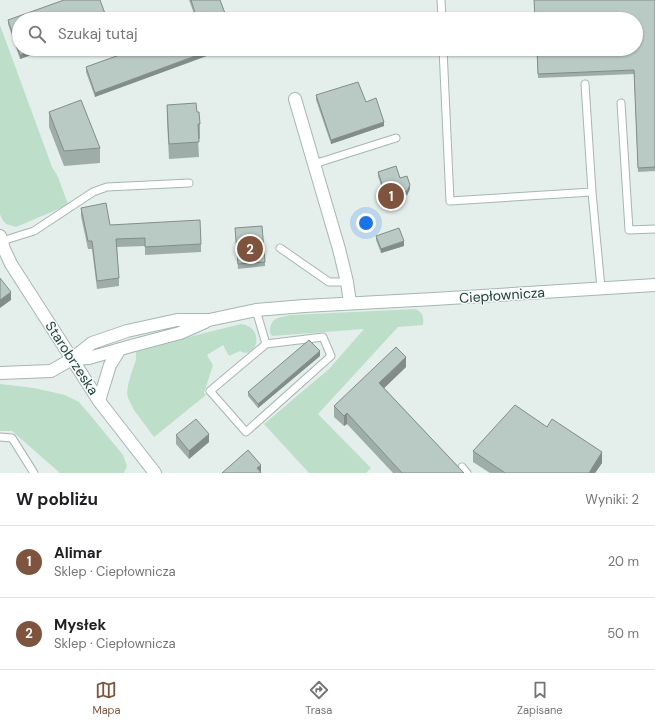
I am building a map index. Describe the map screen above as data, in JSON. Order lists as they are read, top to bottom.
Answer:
{
  "streets": {
    "street": ["Ciepłownicza", "Starobrzeska"]
  },
  "crossings": [
    ["Ciepłownicza", "Starobrzeska"]
  ],
  "page": {
    "search": "Szukaj tutaj",
    "pins": ["1", "2"],
    "heading": ["W pobliżu", "Wyniki: 2"],
    "list": [
      {
        "mark": "1",
        "name": "Alimar",
        "note": "Sklep · Ciepłownicza",
        "value": "20 m"
      },
      {
        "mark": "2",
        "name": "Mysłek",
        "note": "Sklep · Ciepłownicza",
        "value": "50 m"
      }
    ],
    "nav": ["Mapa", "Trasa", "Zapisane"]
  }
}
